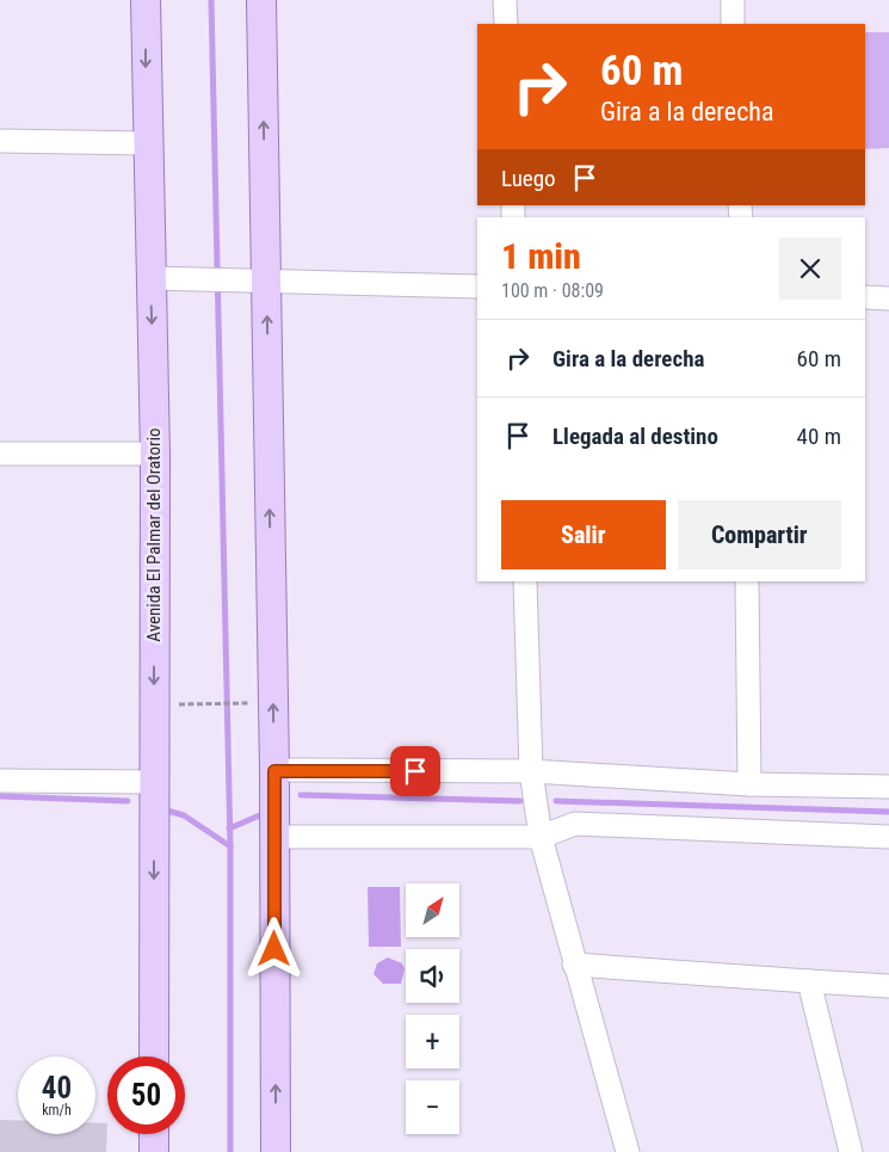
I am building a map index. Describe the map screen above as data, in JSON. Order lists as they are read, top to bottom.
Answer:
{
  "streets": {
    "main road": ["Avenida El Palmar del Oratorio"]
  },
  "north": "top right",
  "page": {
    "turn": ["60 m", "Gira a la derecha"],
    "then": "Luego",
    "heading": ["1 min", "100 m · 08:09"],
    "list": [
      {
        "name": "Gira a la derecha",
        "value": "60 m"
      },
      {
        "name": "Llegada al destino",
        "value": "40 m"
      }
    ],
    "buttons": ["Salir", "Compartir"],
    "map_buttons": ["+", "−"],
    "speed": "40 km/h",
    "limit": "50"
  }
}
